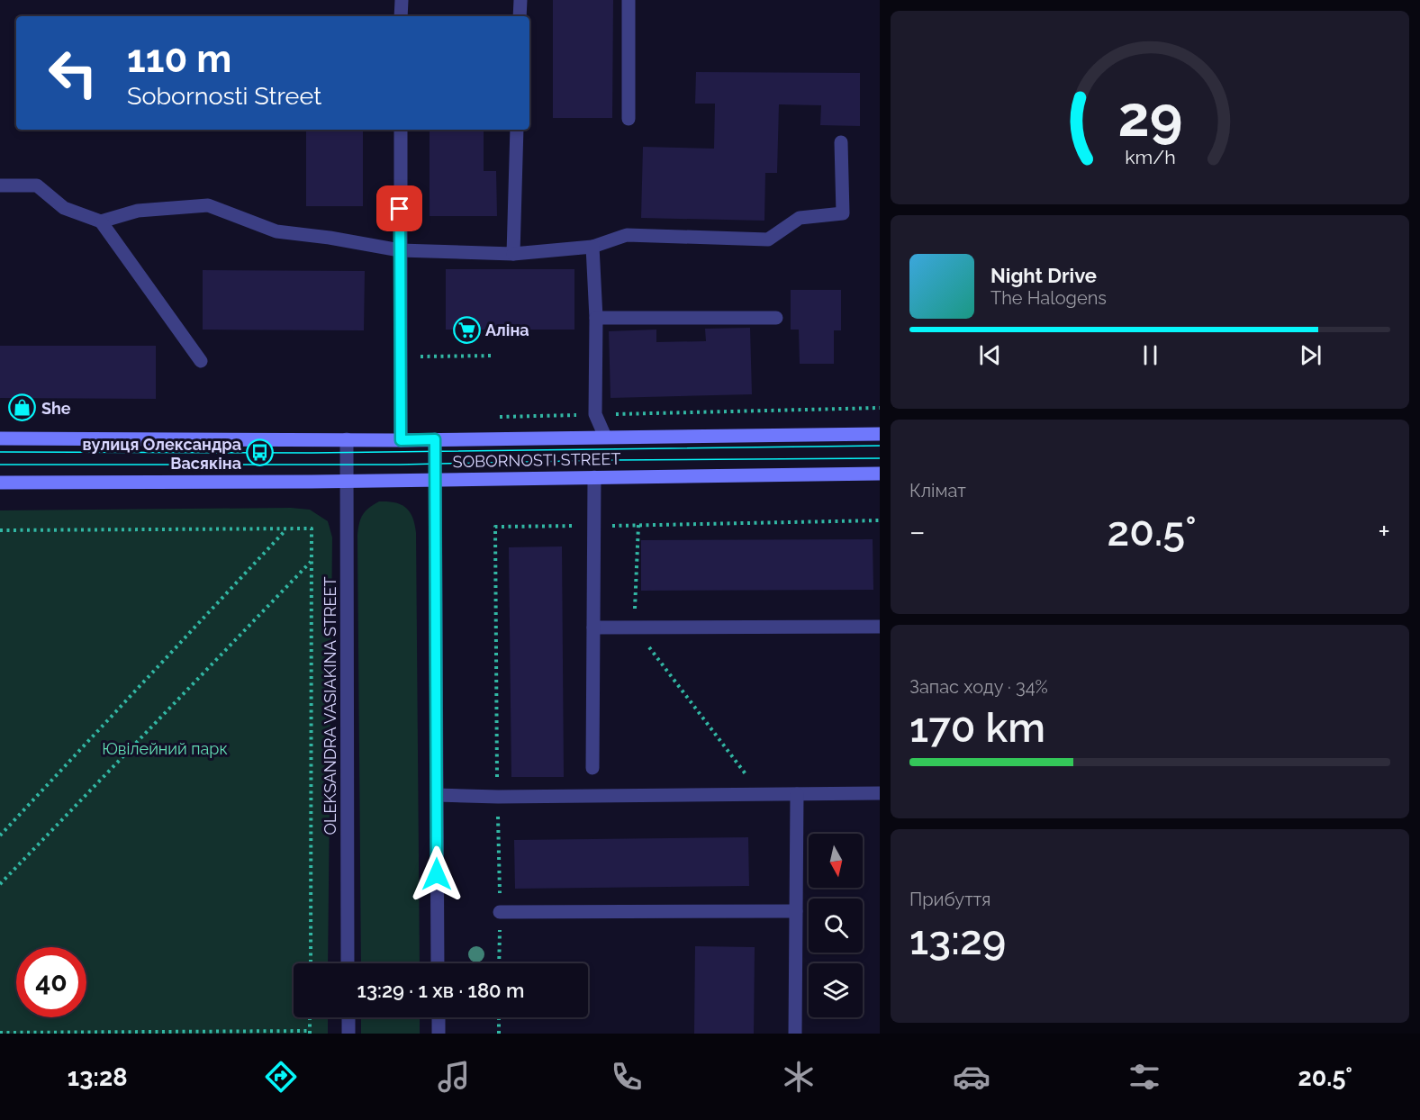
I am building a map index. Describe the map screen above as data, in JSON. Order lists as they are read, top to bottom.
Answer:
{
  "streets": {
    "main road": ["SOBORNOSTI STREET"],
    "street": ["OLEKSANDRA VASIAKINA STREET"]
  },
  "crossings": [
    ["SOBORNOSTI STREET", "OLEKSANDRA VASIAKINA STREET"]
  ],
  "parks": ["Ювілейний парк"],
  "places": {
    "supermarket": ["Аліна"],
    "shop": ["She"],
    "bus stop": ["вулиця Олександра Васякіна"]
  },
  "north": "bottom",
  "page": {
    "turn": ["110 m", "Sobornosti Street"],
    "song": ["Night Drive", "The Halogens"],
    "tile": [
      "Клімат",
      ["Запас ходу · 34%", "170 km"],
      ["Прибуття", "13:29"]
    ],
    "heat": ["−", "20.5°", "+"],
    "limit": "40",
    "trip": "13:29 · 1 хв · 180 m",
    "tabs": ["13:28", "20.5°"],
    "gauge": ["29", "km/h"]
  }
}
